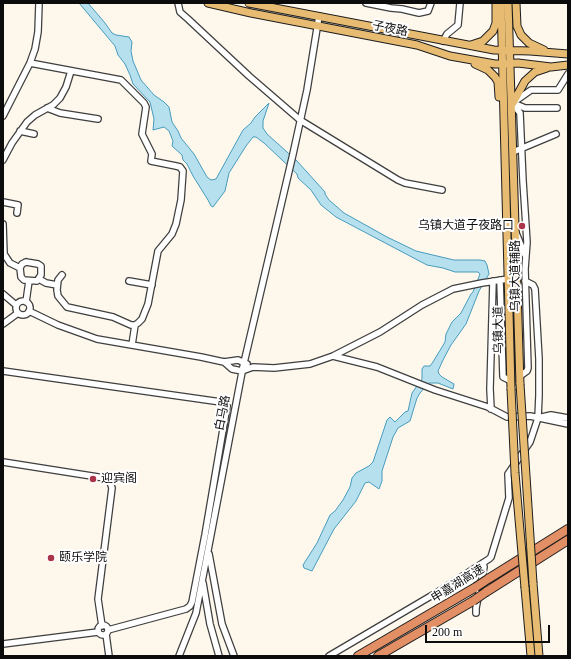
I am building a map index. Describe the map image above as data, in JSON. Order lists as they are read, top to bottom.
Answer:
{
  "streets": {
    "highway": ["申嘉湖高速"],
    "main road": ["子夜路", "乌镇大道"],
    "street": ["乌镇大道辅路", "白马路"]
  },
  "crossings": [
    ["子夜路", "乌镇大道"],
    ["子夜路", "白马路"],
    ["乌镇大道辅路", "乌镇大道"]
  ],
  "places": ["乌镇大道子夜路口", "迎宾阁", "颐乐学院"],
  "scale_bar": "200 m"
}
